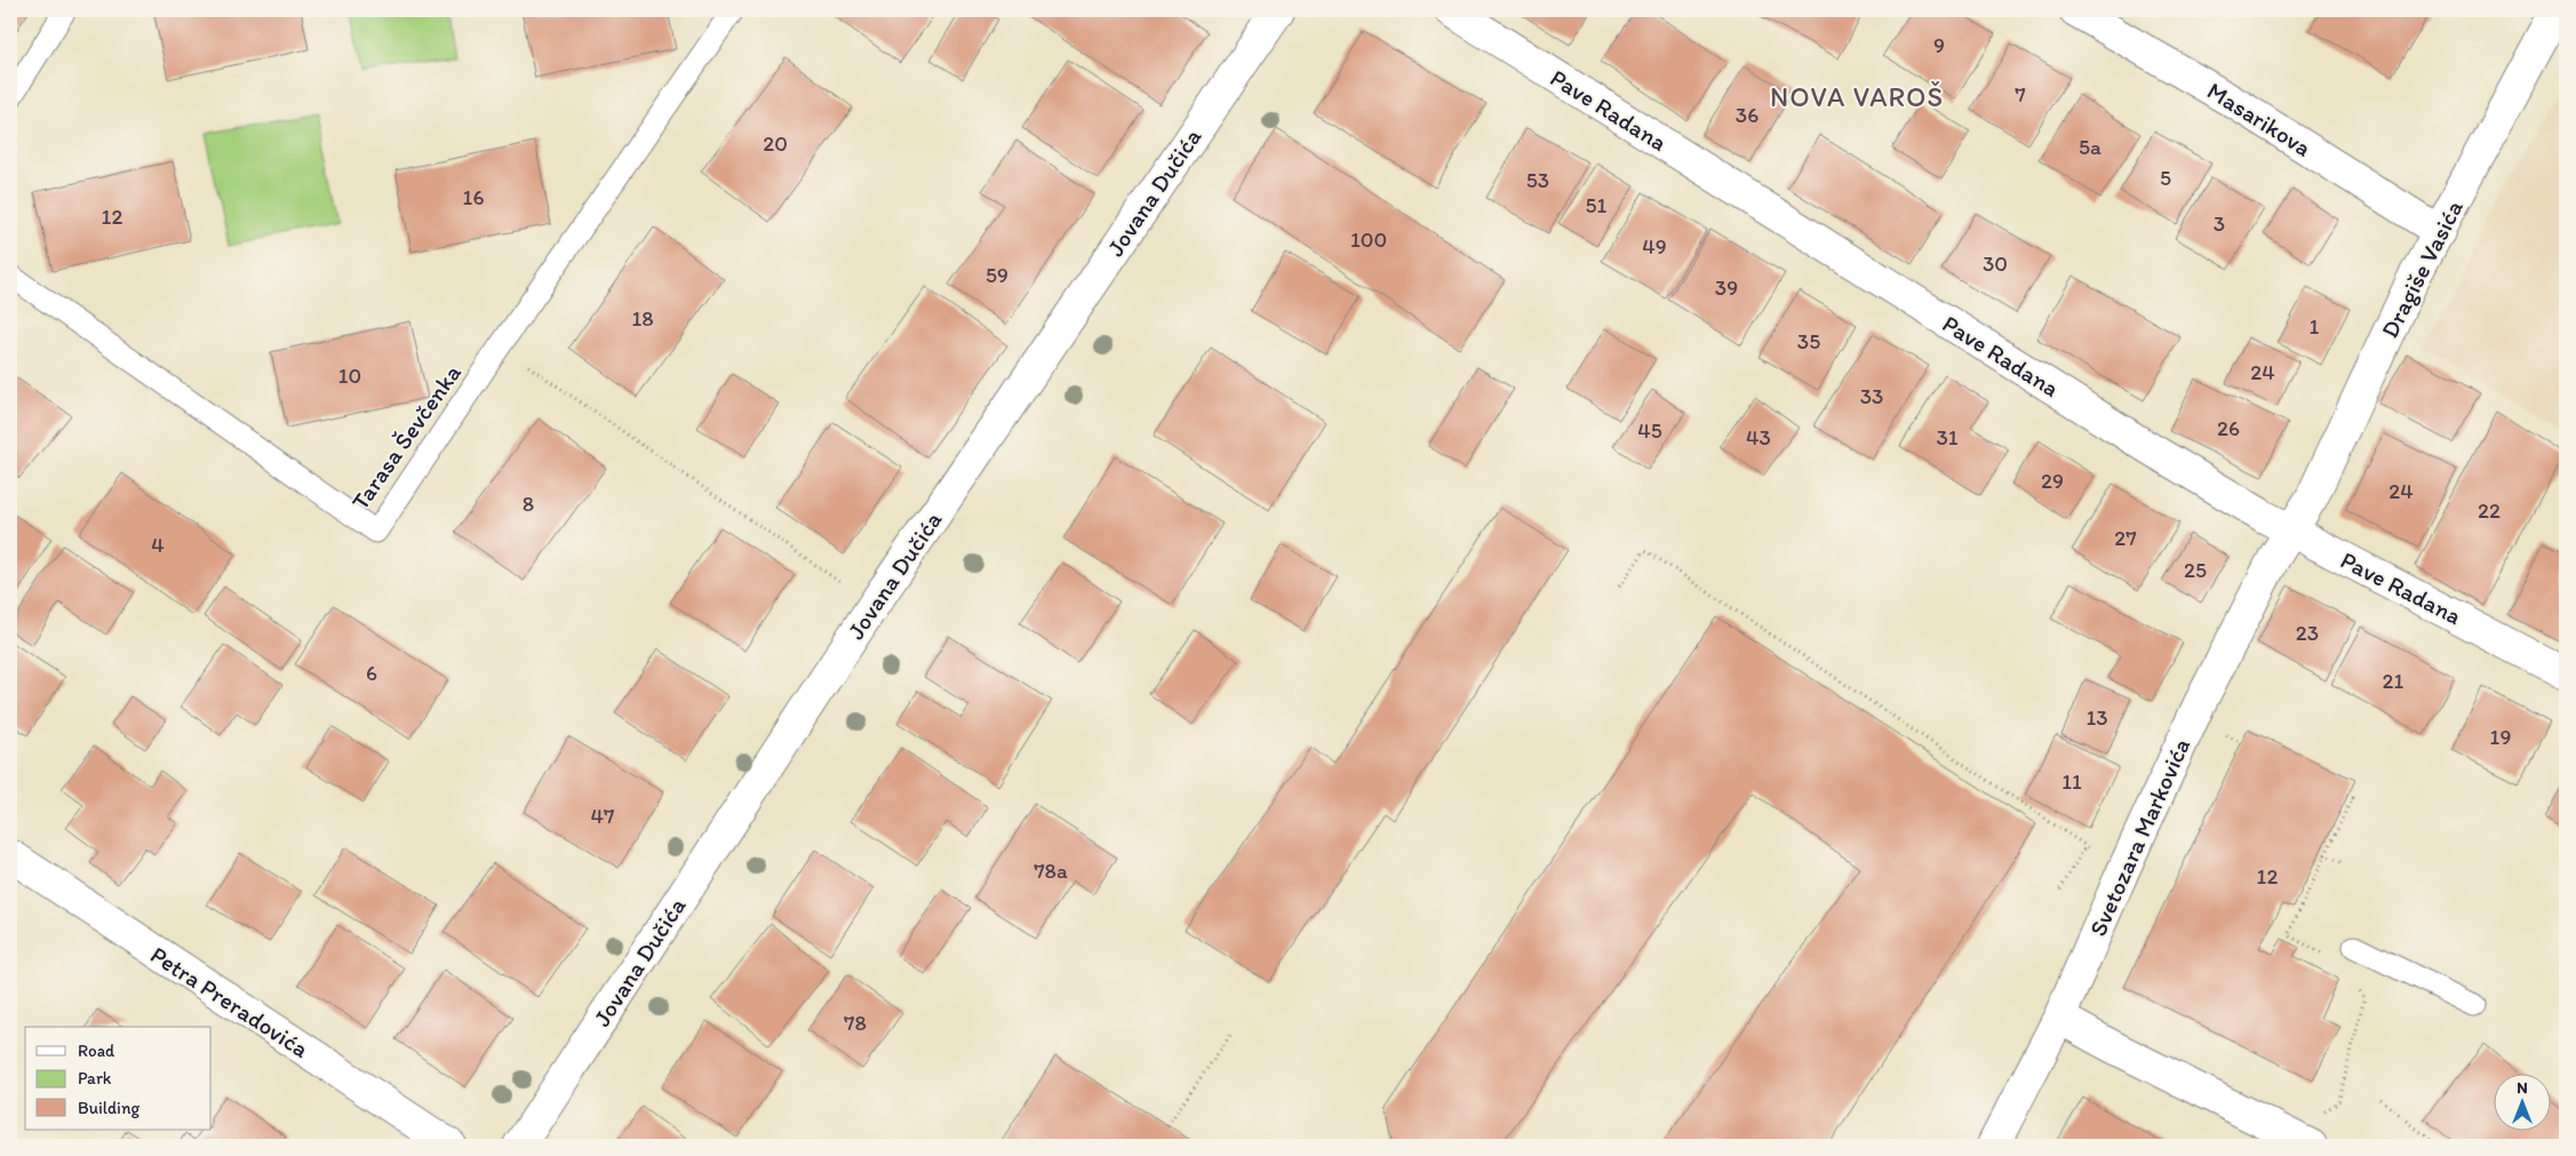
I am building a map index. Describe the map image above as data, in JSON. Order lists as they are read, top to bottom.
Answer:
{
  "streets": {
    "street": [
      "Pave Radana",
      "Masarikova",
      "Jovana Dučića",
      "Dragiše Vasića",
      "Svetozara Markovića",
      "Petra Preradovića"
    ],
    "lane": ["Tarasa Ševčenka"]
  },
  "crossings": [
    ["Pave Radana", "Dragiše Vasića"],
    ["Pave Radana", "Svetozara Markovića"],
    ["Masarikova", "Dragiše Vasića"],
    ["Dragiše Vasića", "Svetozara Markovića"]
  ],
  "districts": ["NOVA VAROŠ"],
  "house_numbers": [
    "9",
    "7",
    "36",
    "20",
    "5a",
    "5",
    "53",
    "16",
    "51",
    "12",
    "3",
    "100",
    "49",
    "30",
    "59",
    "39",
    "18",
    "1",
    "35",
    "24",
    "10",
    "33",
    "26",
    "45",
    "43",
    "31",
    "29",
    "24",
    "8",
    "22",
    "27",
    "4",
    "25",
    "23",
    "6",
    "21",
    "13",
    "19",
    "11",
    "47",
    "78a",
    "12",
    "78"
  ],
  "legend": ["Road", "Park", "Building"],
  "north": "top"
}
